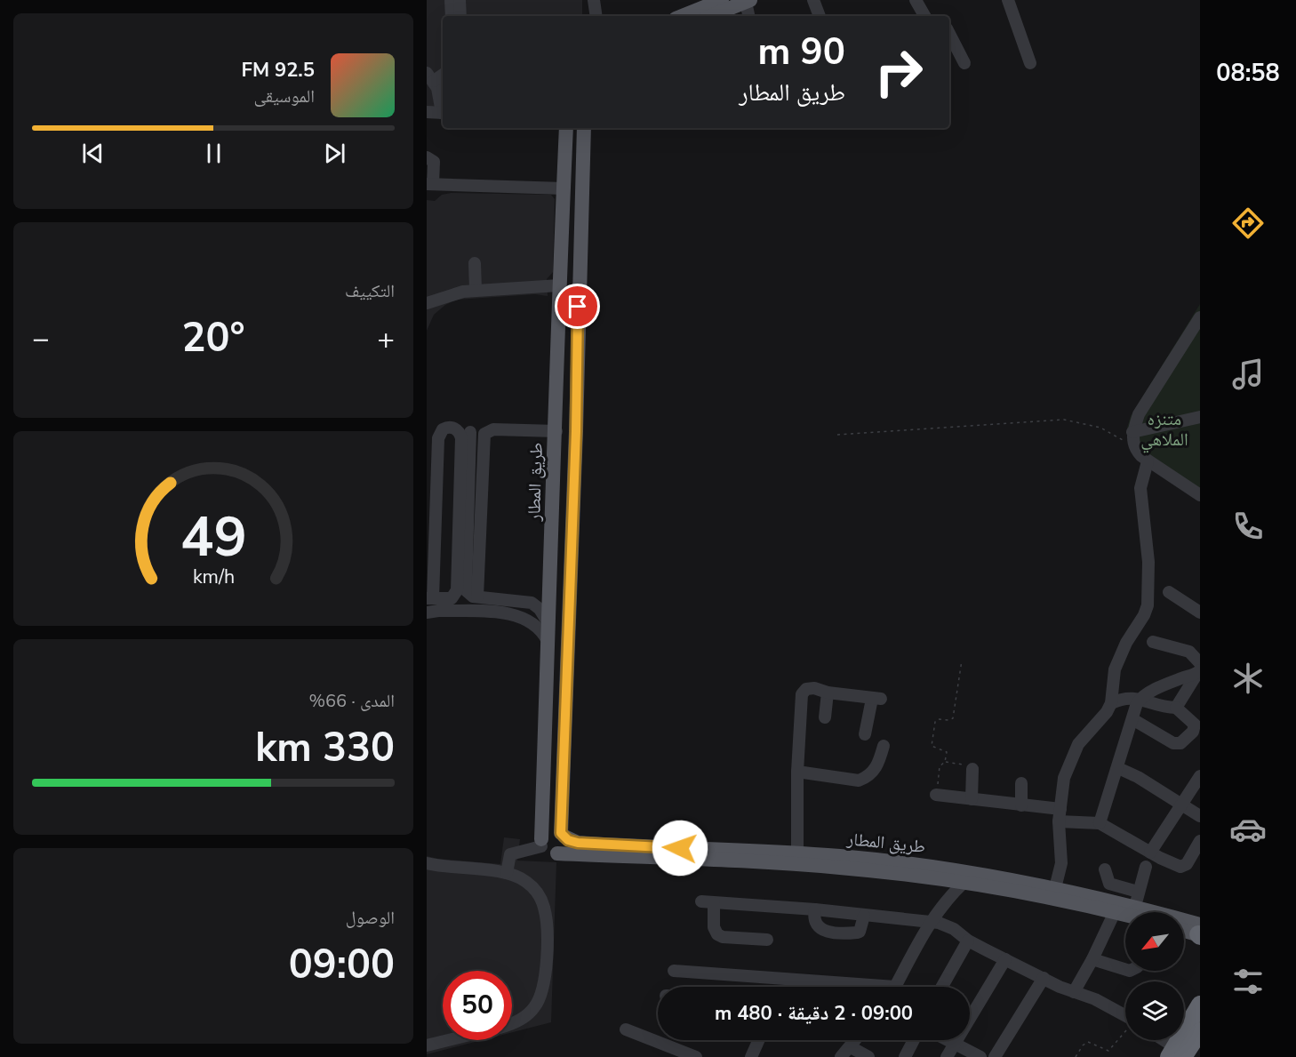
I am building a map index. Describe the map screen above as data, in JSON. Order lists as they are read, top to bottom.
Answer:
{
  "streets": {
    "main road": ["طريق المطار"]
  },
  "parks": ["متنزه الملاهي"],
  "north": "bottom left",
  "page": {
    "tabs": "08:58",
    "turn": ["90 m", "طريق المطار"],
    "song": ["92.5 FM", "الموسيقى"],
    "tile": [
      "التكييف",
      ["المدى · 66%", "330 km"],
      ["الوصول", "09:00"]
    ],
    "heat": ["−", "20°", "+"],
    "limit": "50",
    "trip": "09:00 · 2 دقيقة · 480 m",
    "gauge": ["49", "km/h"]
  }
}
